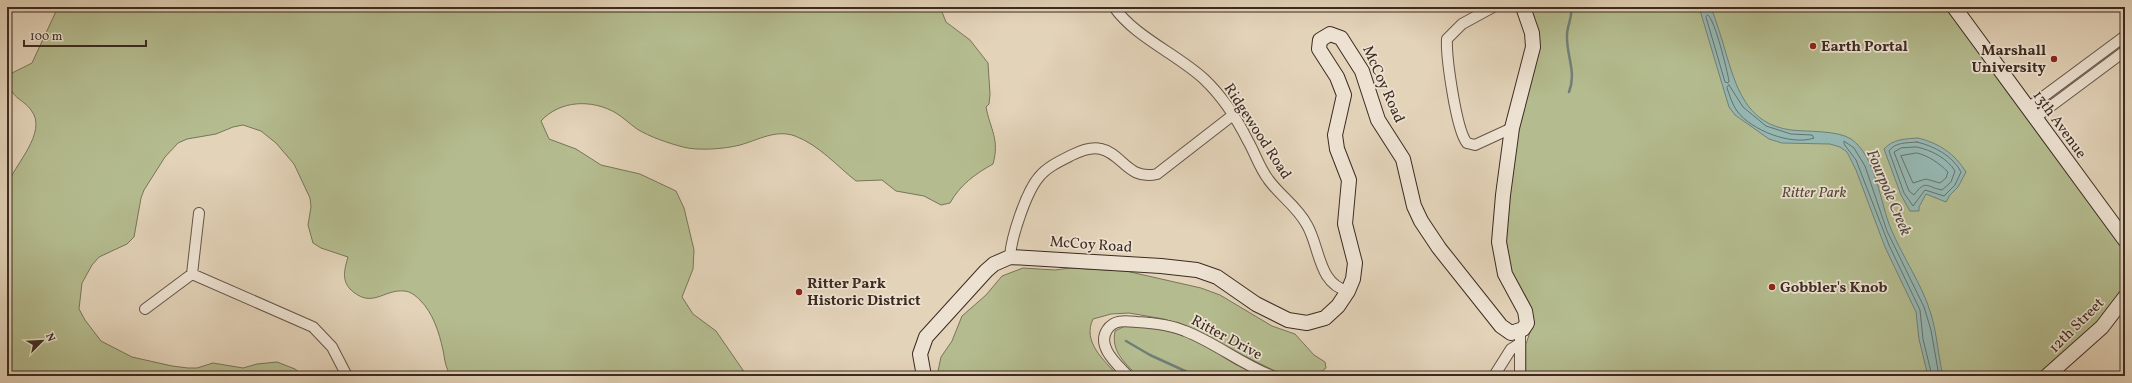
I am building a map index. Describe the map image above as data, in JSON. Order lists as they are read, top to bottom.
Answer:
{
  "streets": {
    "street": [
      "McCoy Road",
      "13th Avenue",
      "Ridgewood Road",
      "12th Street",
      "Ritter Drive"
    ]
  },
  "crossings": [
    ["McCoy Road", "Ridgewood Road"]
  ],
  "water": ["Fourpole Creek"],
  "parks": ["Ritter Park"],
  "places": [
    "Earth Portal",
    "Marshall University",
    "Gobbler's Knob",
    "Ritter Park Historic District"
  ],
  "scale_bar": "100 m",
  "north": "top right"
}
